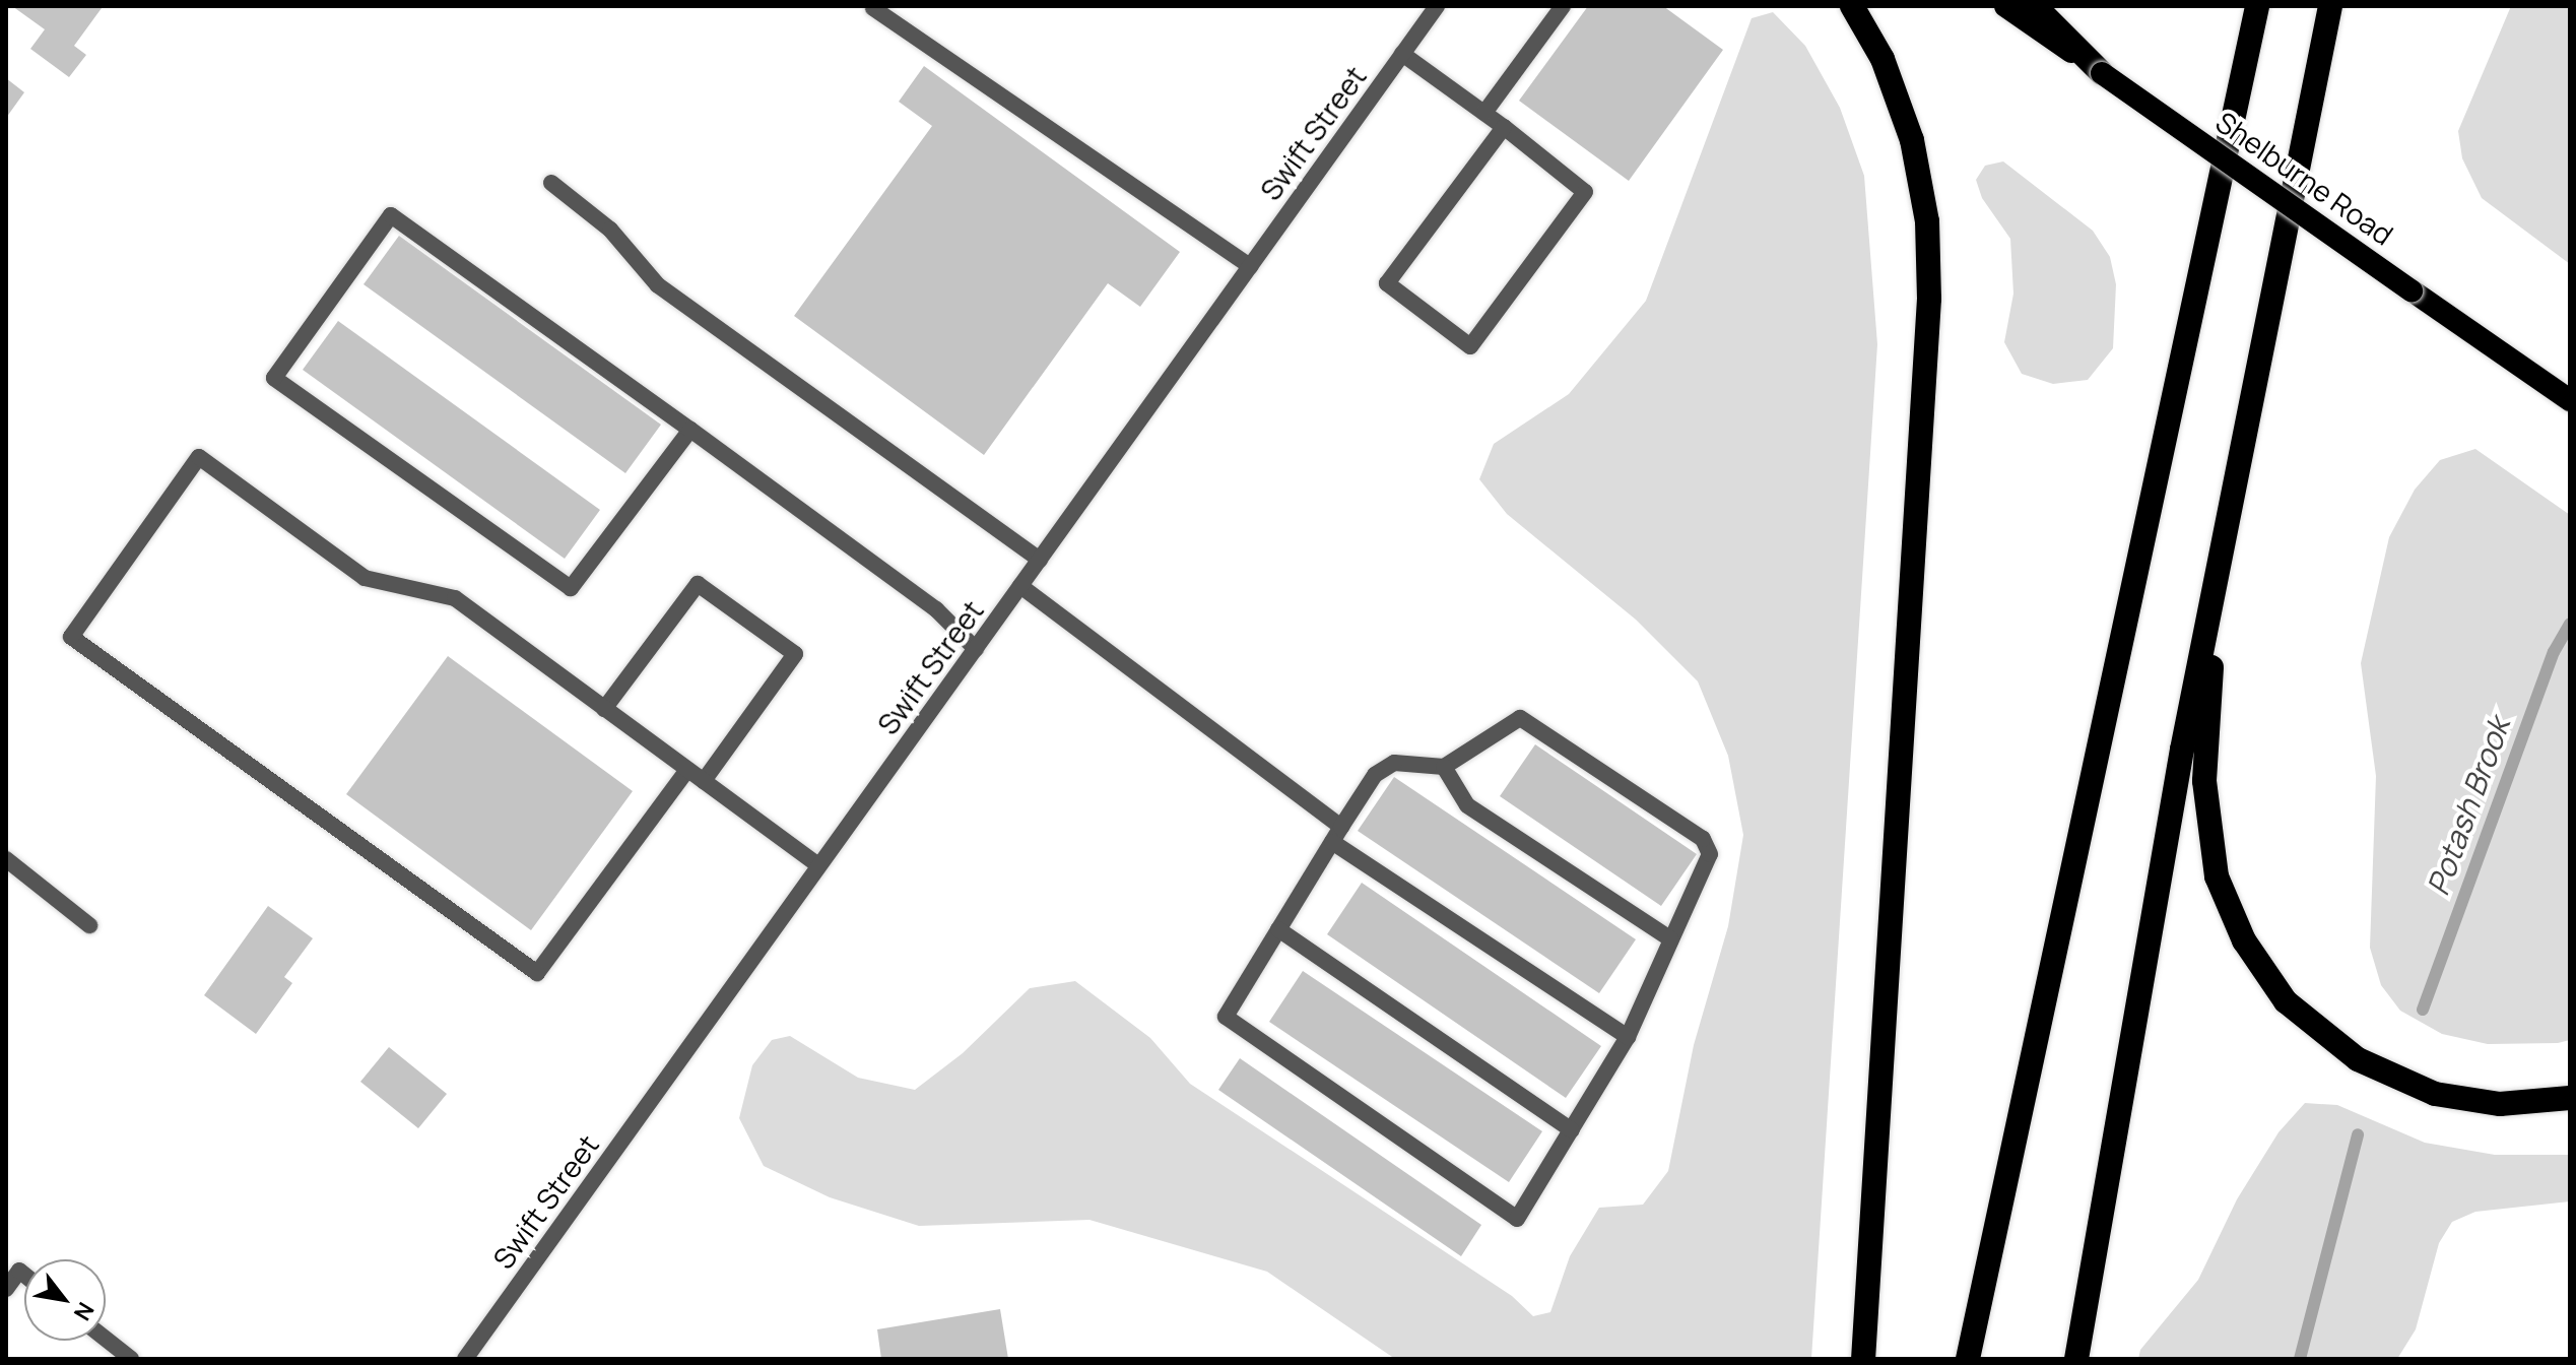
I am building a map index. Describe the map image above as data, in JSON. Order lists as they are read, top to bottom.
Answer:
{
  "streets": {
    "highway": ["Shelburne Road"],
    "street": ["Swift Street"]
  },
  "water": ["Potash Brook"],
  "north": "bottom right"
}
